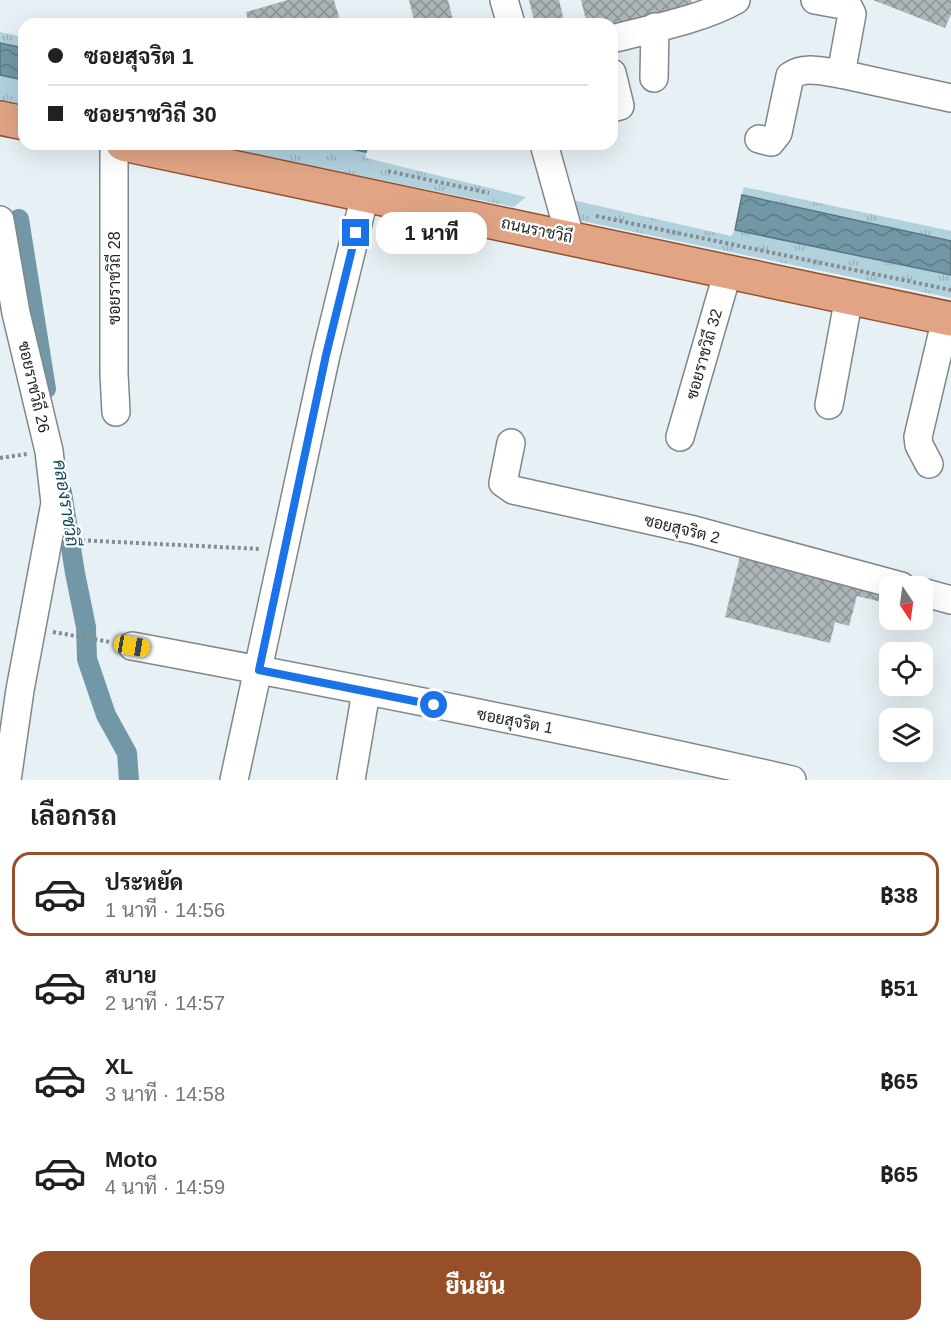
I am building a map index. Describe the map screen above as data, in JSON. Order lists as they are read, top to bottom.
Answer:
{
  "streets": {
    "main road": ["ถนนราชวิถี"],
    "street": [
      "ซอยราชวิถี 28",
      "ซอยราชวิถี 32",
      "ซอยราชวิถี 26",
      "ซอยสุจริต 2",
      "ซอยสุจริต 1"
    ]
  },
  "crossings": [
    ["ถนนราชวิถี", "ซอยราชวิถี 32"]
  ],
  "water": ["คลองราชวิถี"],
  "north": "bottom",
  "page": {
    "banner": ["ซอยสุจริต 1", "ซอยราชวิถี 30"],
    "bubble": "1 นาที",
    "heading": "เลือกรถ",
    "list": [
      {
        "name": "ประหยัด",
        "note": "1 นาที · 14:56",
        "value": "฿38"
      },
      {
        "name": "สบาย",
        "note": "2 นาที · 14:57",
        "value": "฿51"
      },
      {
        "name": "XL",
        "note": "3 นาที · 14:58",
        "value": "฿65"
      },
      {
        "name": "Moto",
        "note": "4 นาที · 14:59",
        "value": "฿65"
      }
    ],
    "buttons": "ยืนยัน"
  }
}
